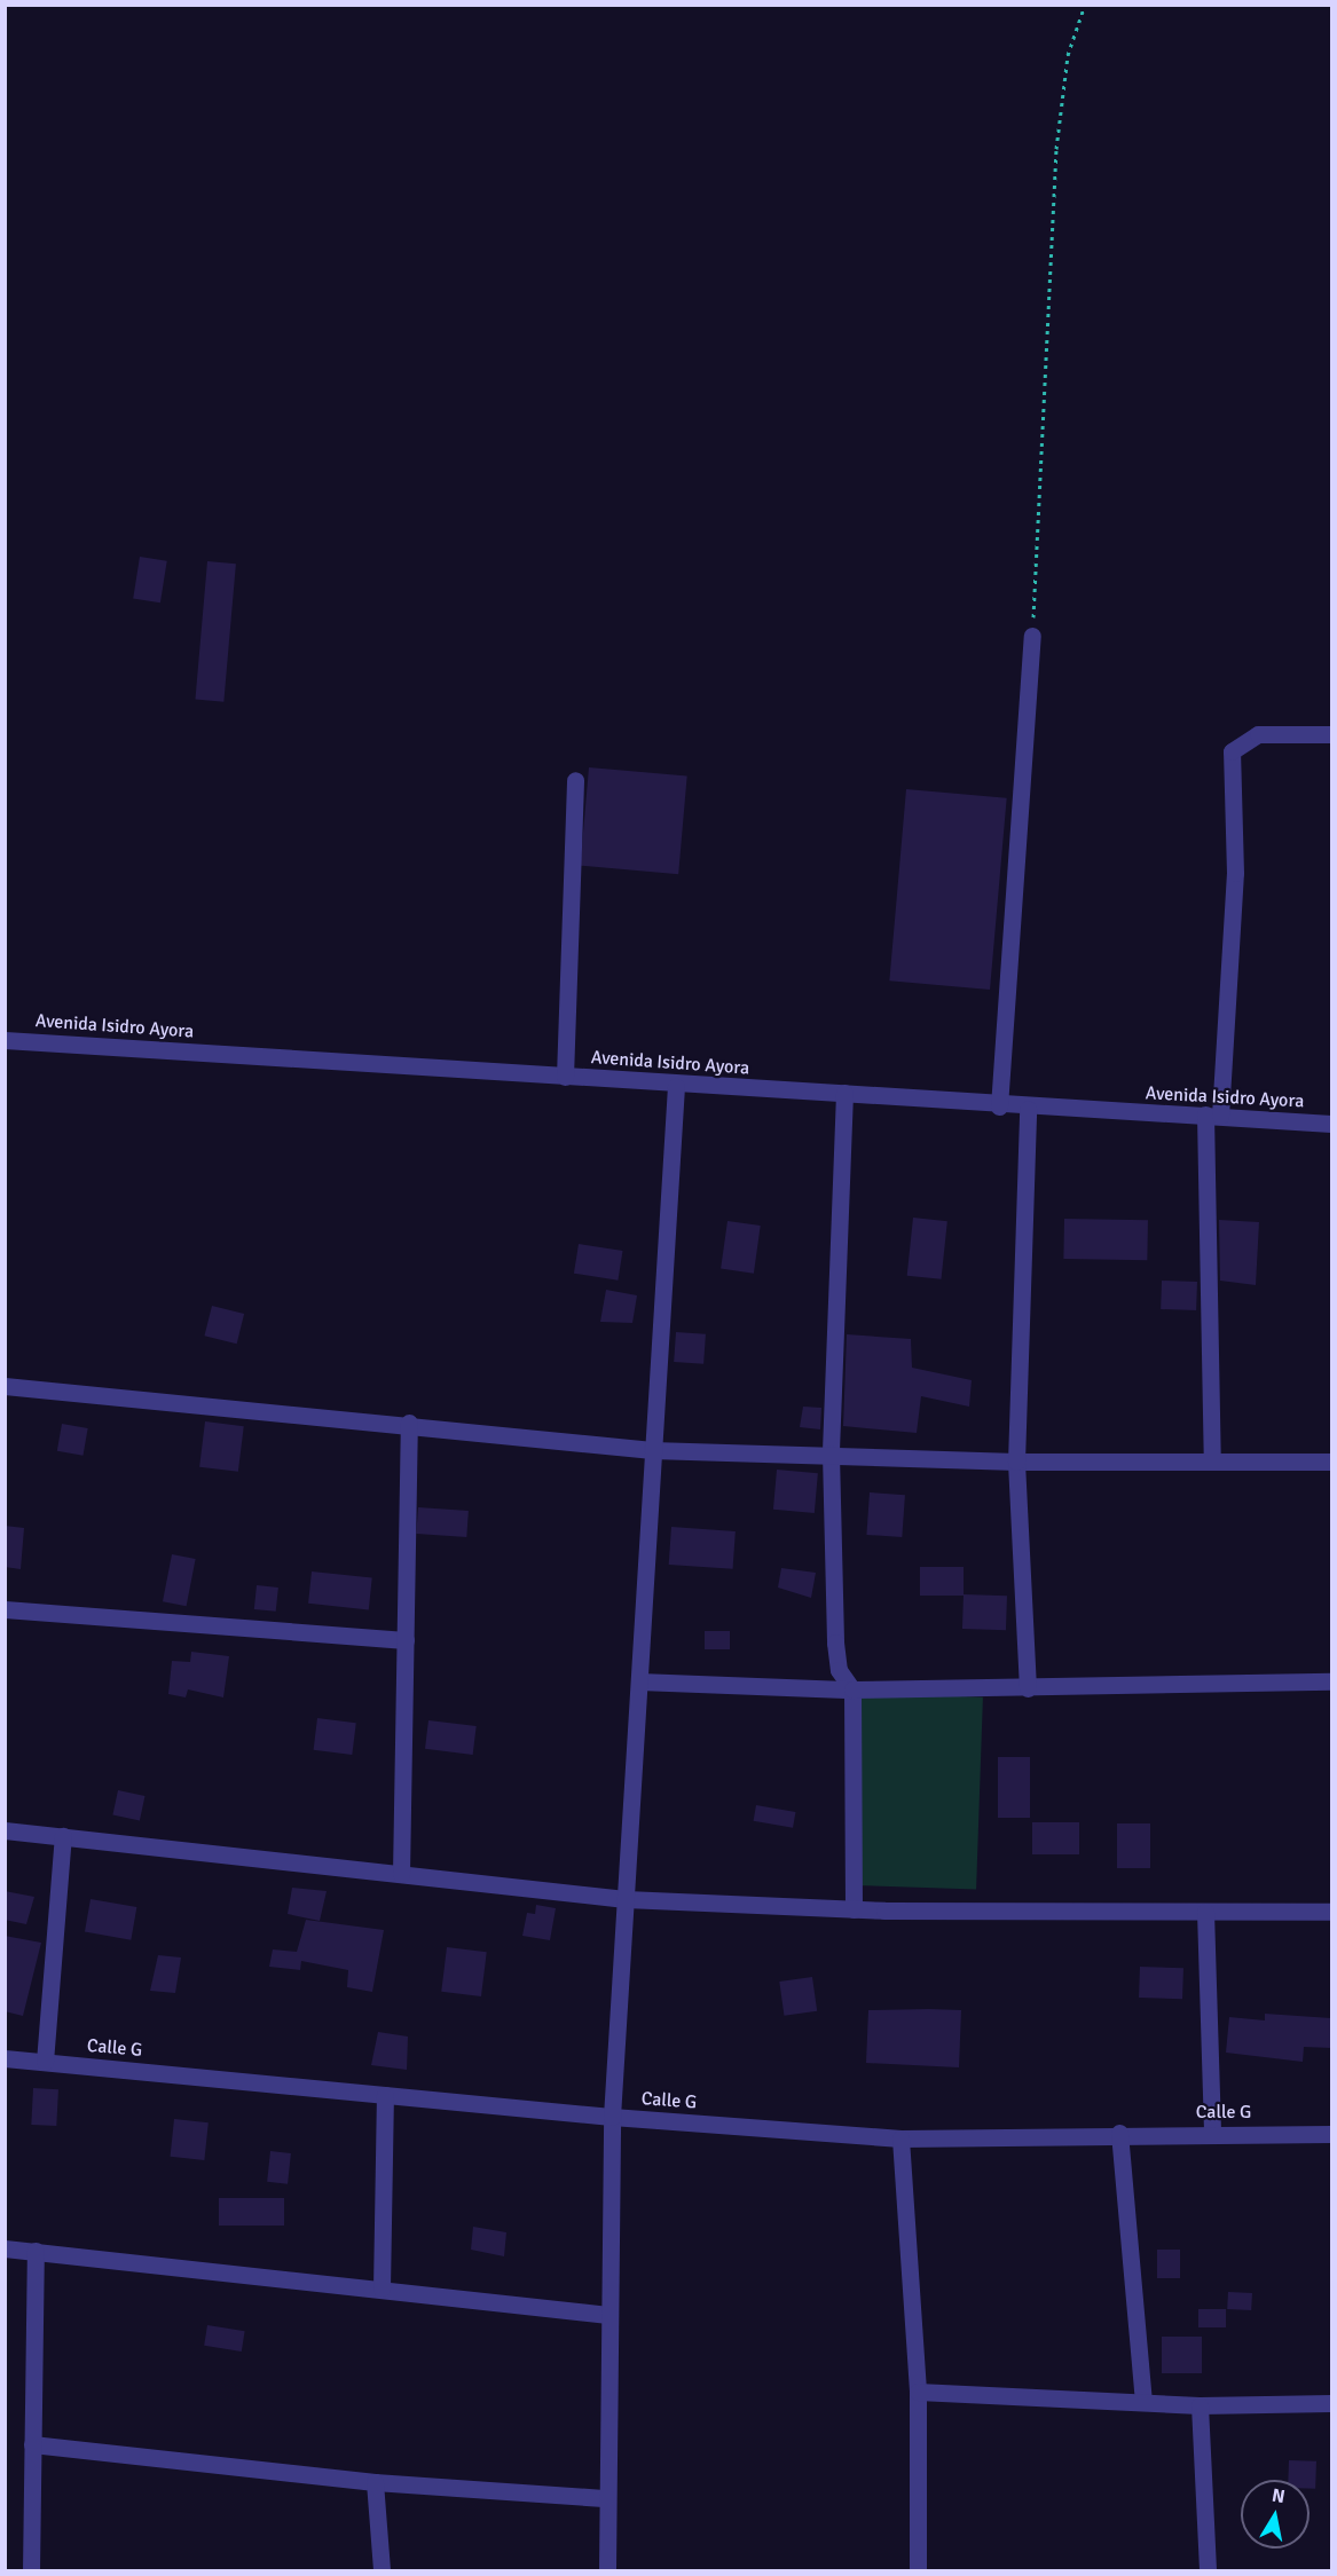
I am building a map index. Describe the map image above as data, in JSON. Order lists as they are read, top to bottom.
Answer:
{
  "streets": {
    "street": ["Avenida Isidro Ayora", "Calle G"]
  },
  "north": "top"
}
